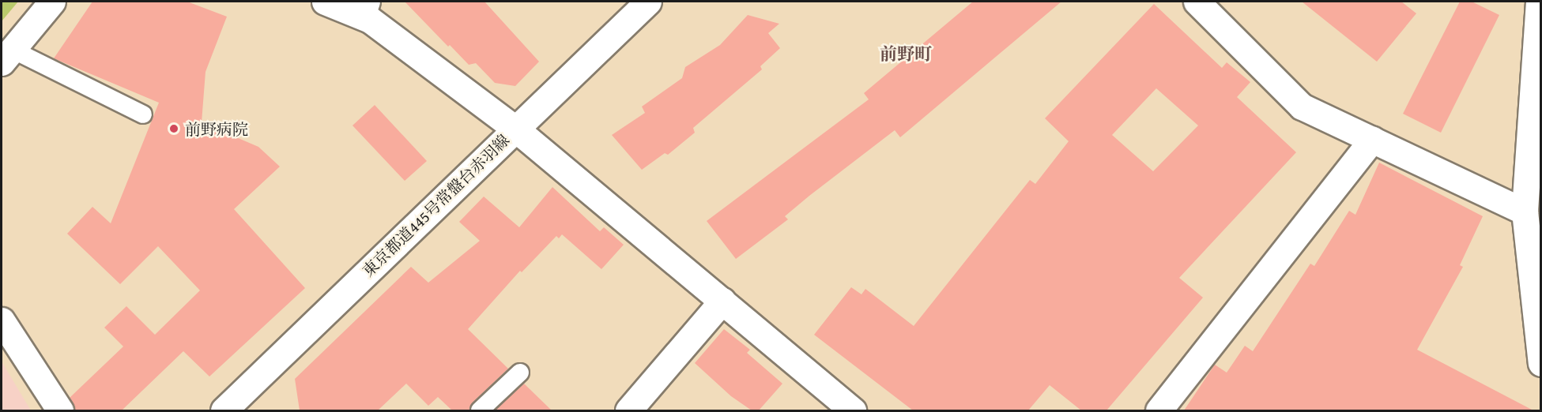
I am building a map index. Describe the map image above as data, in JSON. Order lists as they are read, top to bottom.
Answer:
{
  "streets": {
    "street": ["東京都道445号常盤台赤羽線"]
  },
  "districts": ["前野町"],
  "places": ["前野病院"]
}
